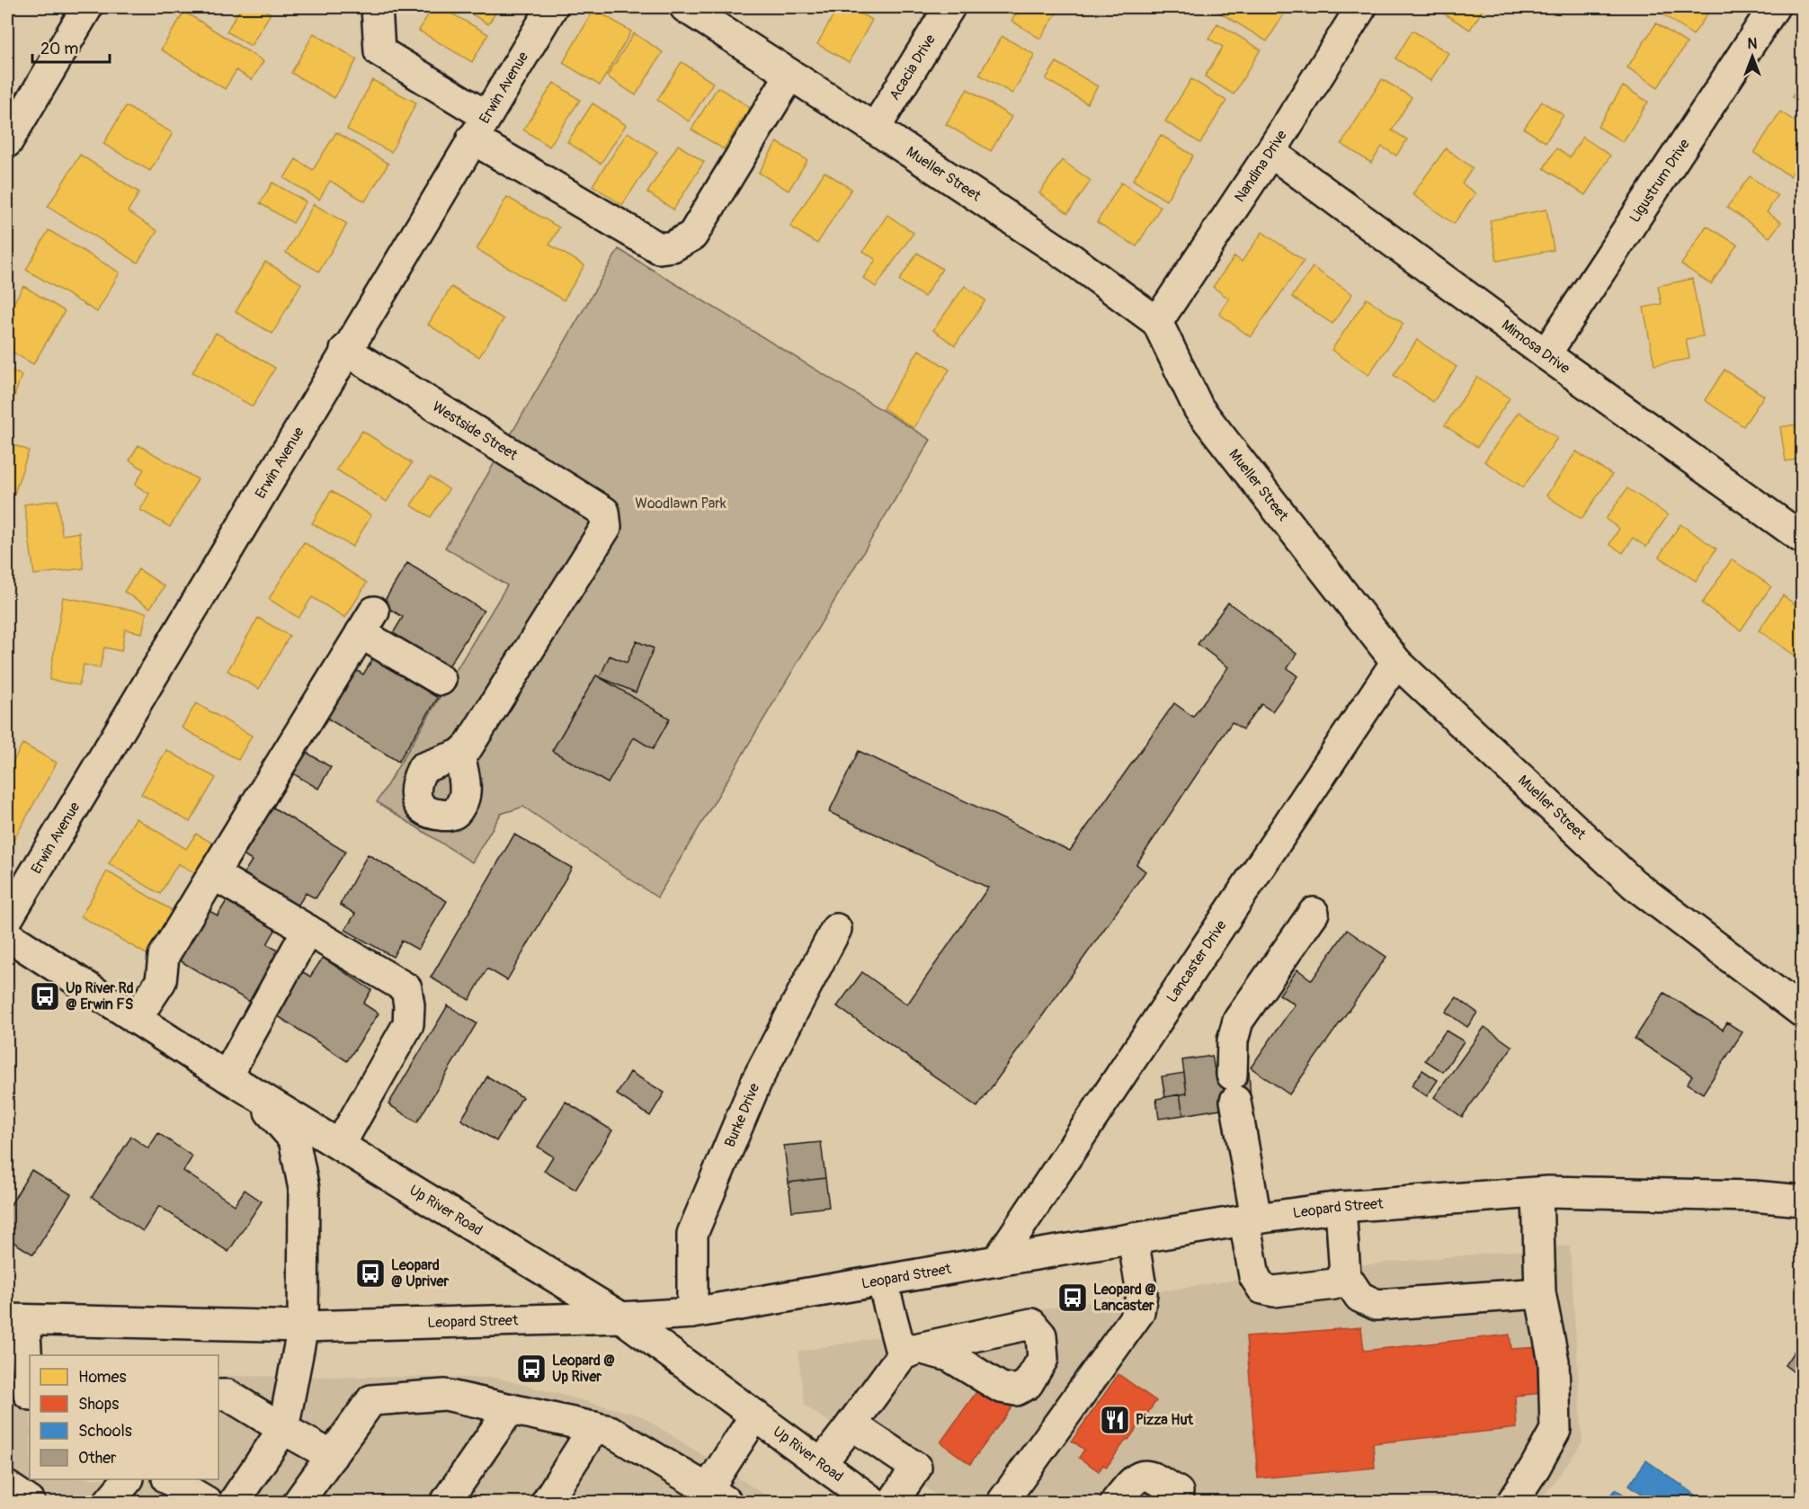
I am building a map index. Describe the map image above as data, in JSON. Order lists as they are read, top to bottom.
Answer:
{
  "streets": {
    "street": [
      "Acacia Drive",
      "Erwin Avenue",
      "Nandina Drive",
      "Mueller Street",
      "Ligustrum Drive",
      "Mimosa Drive",
      "Westside Street",
      "Lancaster Drive",
      "Burke Drive",
      "Leopard Street",
      "Up River Road"
    ]
  },
  "crossings": [
    ["Acacia Drive", "Mueller Street"],
    ["Erwin Avenue", "Westside Street"],
    ["Nandina Drive", "Mueller Street"],
    ["Nandina Drive", "Mimosa Drive"],
    ["Mueller Street", "Lancaster Drive"],
    ["Ligustrum Drive", "Mimosa Drive"],
    ["Lancaster Drive", "Leopard Street"],
    ["Burke Drive", "Leopard Street"],
    ["Leopard Street", "Up River Road"]
  ],
  "parks": ["Woodlawn Park"],
  "places": {
    "bus stop": [
      "Up River Rd @ Erwin FS",
      "Leopard @ Upriver",
      "Leopard @ Lancaster",
      "Leopard @ Up River"
    ],
    "restaurant": ["Pizza Hut"]
  },
  "legend": [
    "Homes",
    "Shops",
    "Schools",
    "Other"
  ],
  "scale_bar": "20 m",
  "north": "top"
}
